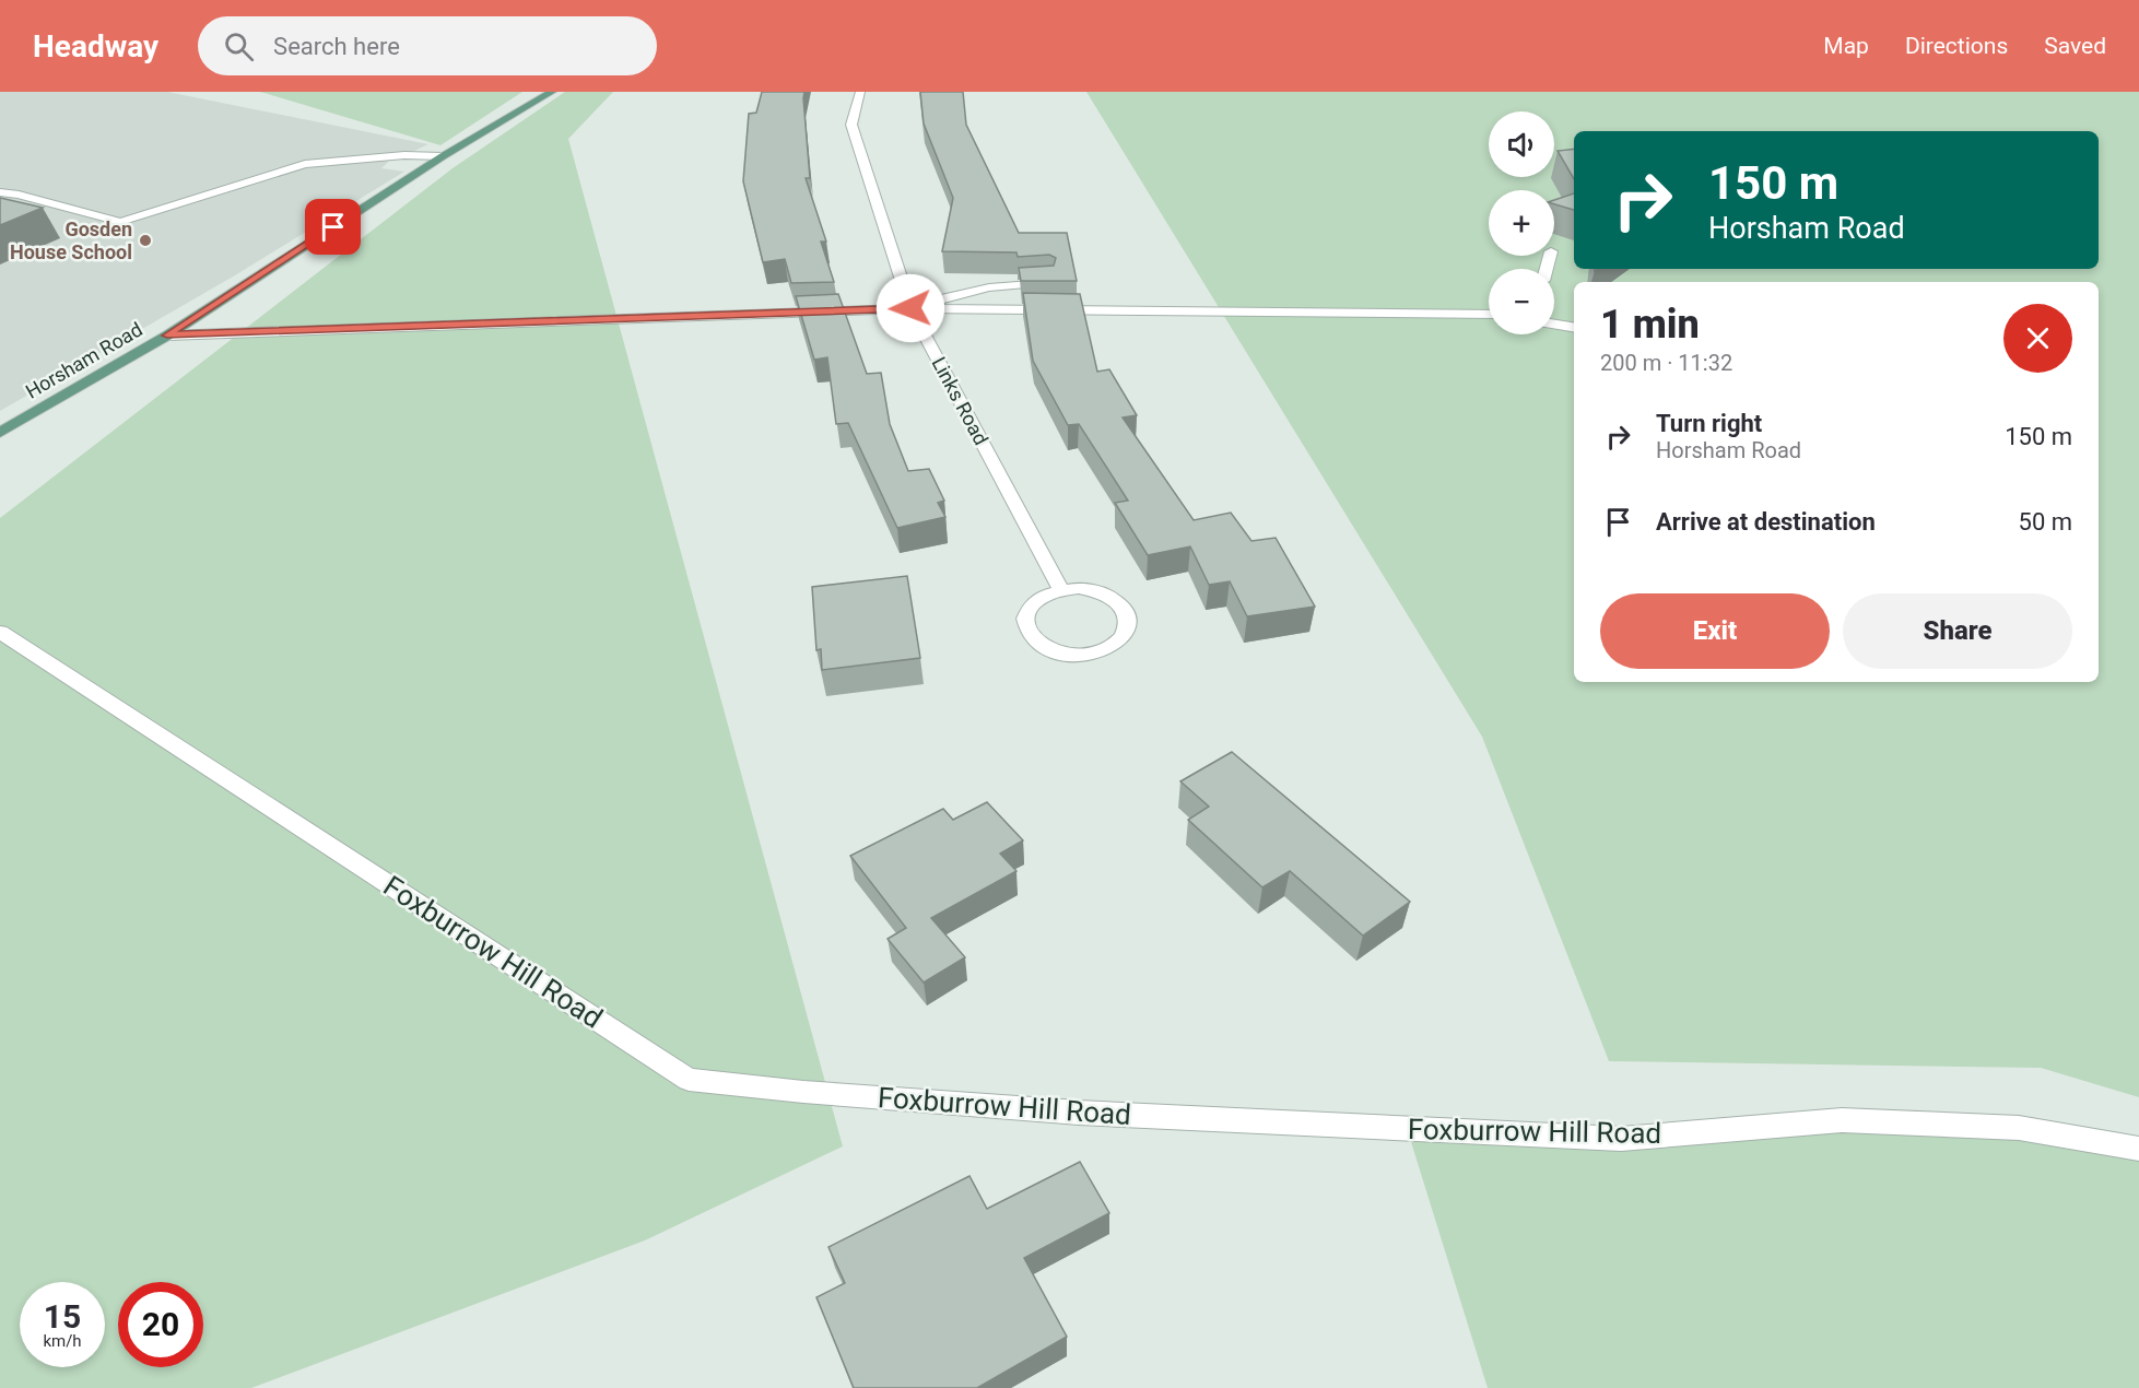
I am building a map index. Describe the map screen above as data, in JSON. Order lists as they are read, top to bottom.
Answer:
{
  "streets": {
    "main road": ["Horsham Road"],
    "street": ["Links Road", "Foxburrow Hill Road"]
  },
  "places": ["Gosden House School"],
  "page": {
    "header": "Headway",
    "search": "Search here",
    "nav": ["Map", "Directions", "Saved"],
    "map_buttons": ["+", "−"],
    "turn": ["150 m", "Horsham Road"],
    "heading": ["1 min", "200 m · 11:32"],
    "list": [
      {
        "name": "Turn right",
        "note": "Horsham Road",
        "value": "150 m"
      },
      {
        "name": "Arrive at destination",
        "value": "50 m"
      }
    ],
    "buttons": ["Exit", "Share"],
    "speed": "15 km/h",
    "limit": "20"
  }
}
